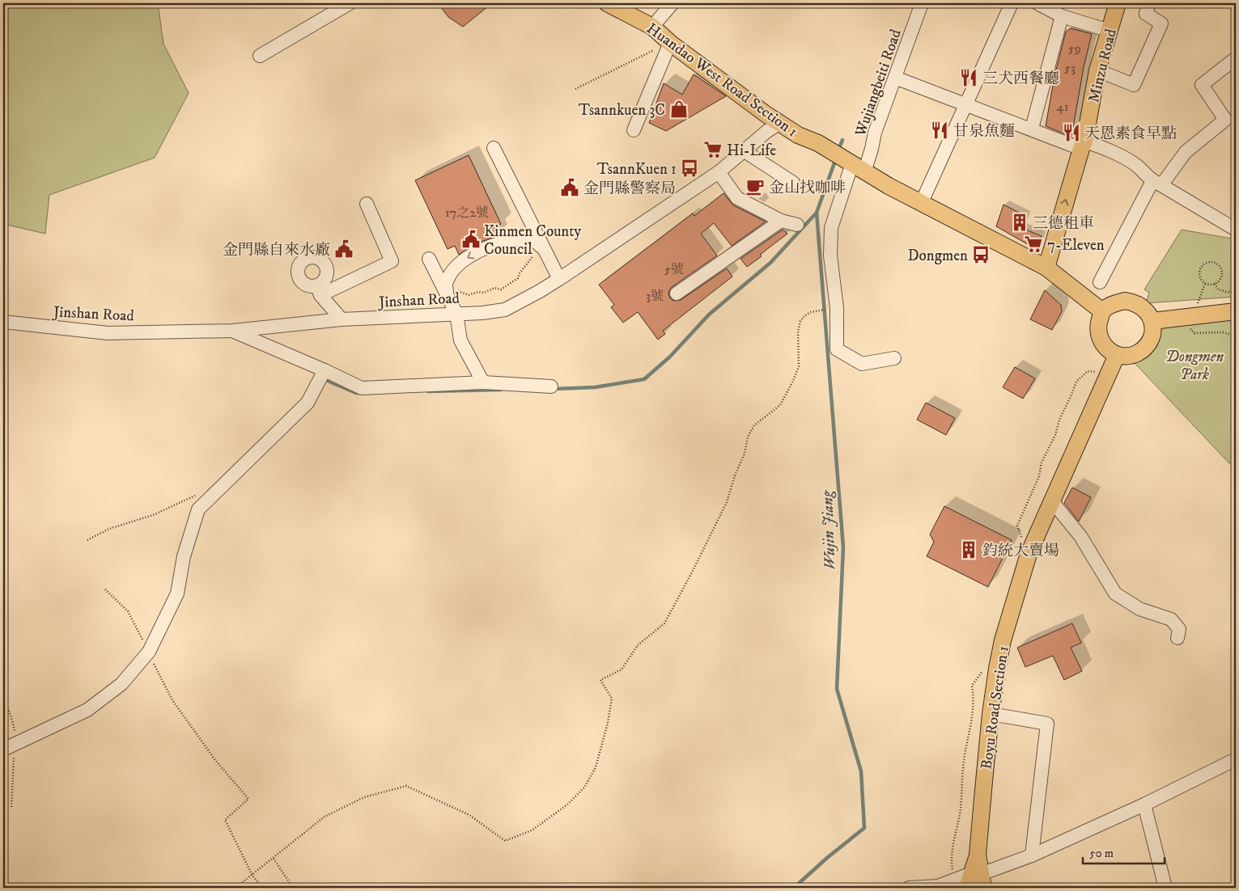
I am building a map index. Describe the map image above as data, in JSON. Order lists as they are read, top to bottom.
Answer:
{
  "streets": {
    "main road": ["Minzu Road", "Huandao West Road Section 1", "Boyu Road Section 1"],
    "street": ["Wujiangbeiti Road", "Jinshan Road"]
  },
  "crossings": [
    ["Huandao West Road Section 1", "Wujiangbeiti Road"],
    ["Huandao West Road Section 1", "Jinshan Road"]
  ],
  "one_way": ["Minzu Road"],
  "water": ["Wujin Jiang"],
  "parks": ["Dongmen Park"],
  "places": {
    "restaurant": ["三犬西餐廳", "甘泉魚麵", "天恩素食早點"],
    "shop": ["Tsannkuen 3C"],
    "supermarket": ["Hi-Life", "7-Eleven"],
    "bus stop": ["TsannKuen 1", "Dongmen"],
    "cafe": ["金山找咖啡"],
    "public building": ["金門縣警察局", "Kinmen County Council", "金門縣自來水廠"],
    "building": ["三德租車", "鈞統大賣場"]
  },
  "house_numbers": [
    "59",
    "53",
    "41",
    "17之2號",
    "5號",
    "3號"
  ],
  "scale_bar": "50 m"
}
